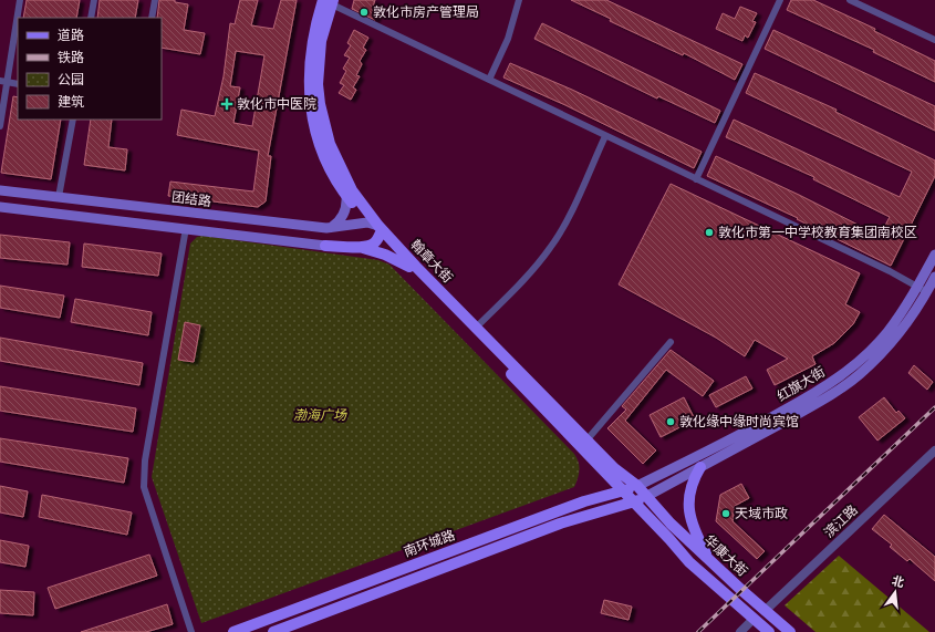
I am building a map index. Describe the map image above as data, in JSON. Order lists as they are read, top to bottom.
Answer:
{
  "streets": {
    "main road": [
      "团结路",
      "翰章大街",
      "红旗大街",
      "南环城路",
      "华康大街"
    ],
    "street": ["滨江路"]
  },
  "crossings": [
    ["团结路", "翰章大街"],
    ["翰章大街", "红旗大街"],
    ["翰章大街", "南环城路"],
    ["翰章大街", "华康大街"],
    ["红旗大街", "南环城路"],
    ["红旗大街", "华康大街"],
    ["滨江路", "华康大街"],
    ["南环城路", "华康大街"]
  ],
  "parks": ["渤海广场"],
  "places": {
    "other": [
      "敦化市房产管理局",
      "敦化市第一中学校教育集团南校区",
      "敦化缘中缘时尚宾馆",
      "天域市政"
    ],
    "health": ["敦化市中医院"]
  },
  "legend": [
    "道路",
    "铁路",
    "公园",
    "建筑"
  ],
  "north": "top"
}
